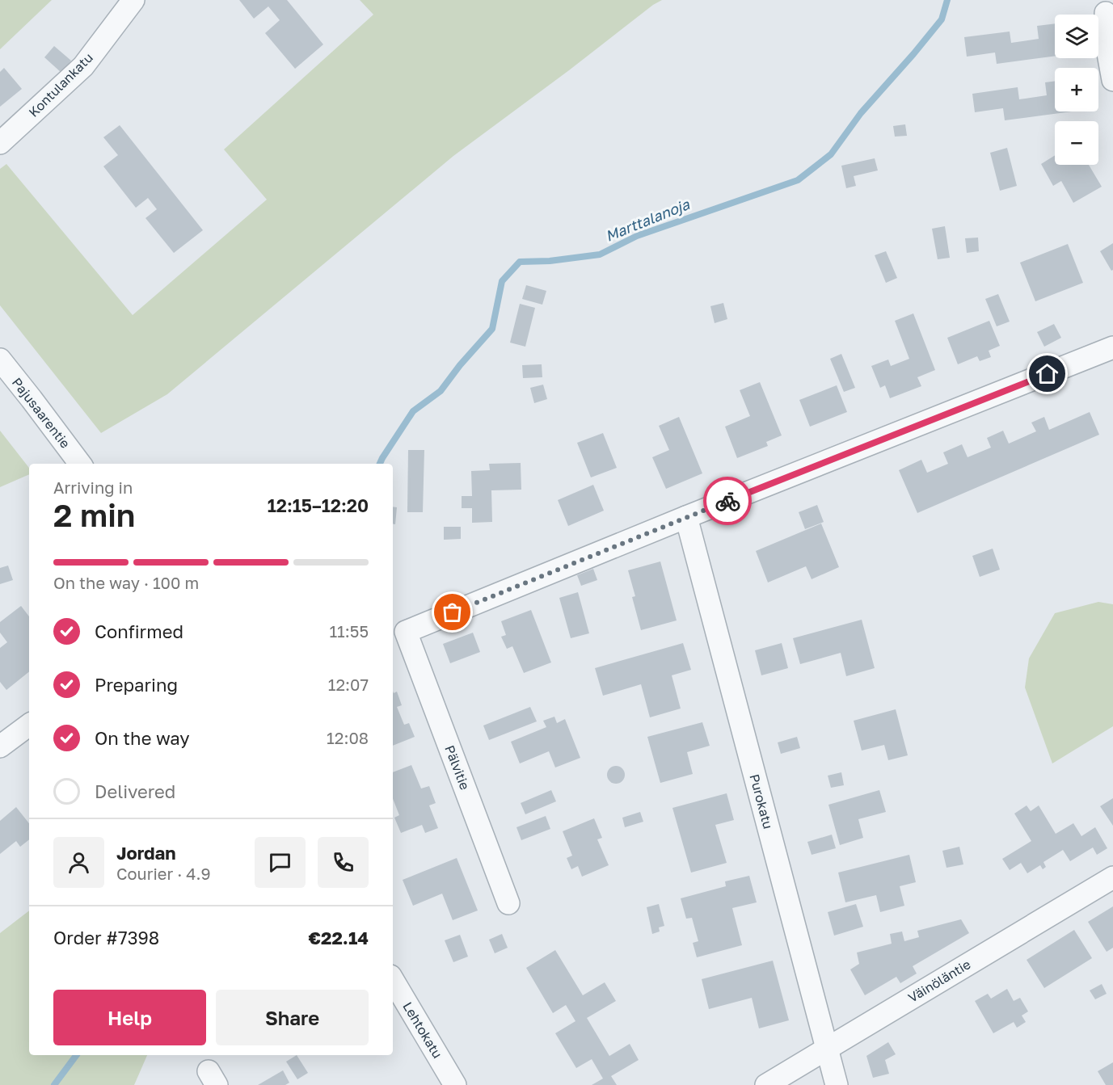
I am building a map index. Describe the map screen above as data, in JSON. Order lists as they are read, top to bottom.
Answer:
{
  "streets": {
    "street": [
      "Kontulankatu",
      "Pajusaarentie",
      "Pälvitie",
      "Purokatu",
      "Väinöläntie",
      "Lehtokatu"
    ]
  },
  "crossings": [
    ["Pälvitie", "Purokatu"],
    ["Purokatu", "Väinöläntie"]
  ],
  "water": ["Marttalanoja"],
  "page": {
    "map_buttons": ["+", "−"],
    "heading": ["2 min", "Arriving in", "12:15–12:20"],
    "panel": [
      "Jordan",
      "Courier · 4.9",
      "Order #7398",
      "€22.14"
    ],
    "bar": "On the way · 100 m",
    "list": [
      ["Confirmed", "11:55"],
      ["Preparing", "12:07"],
      ["On the way", "12:08"],
      "Delivered"
    ],
    "buttons": ["Help", "Share"]
  }
}
